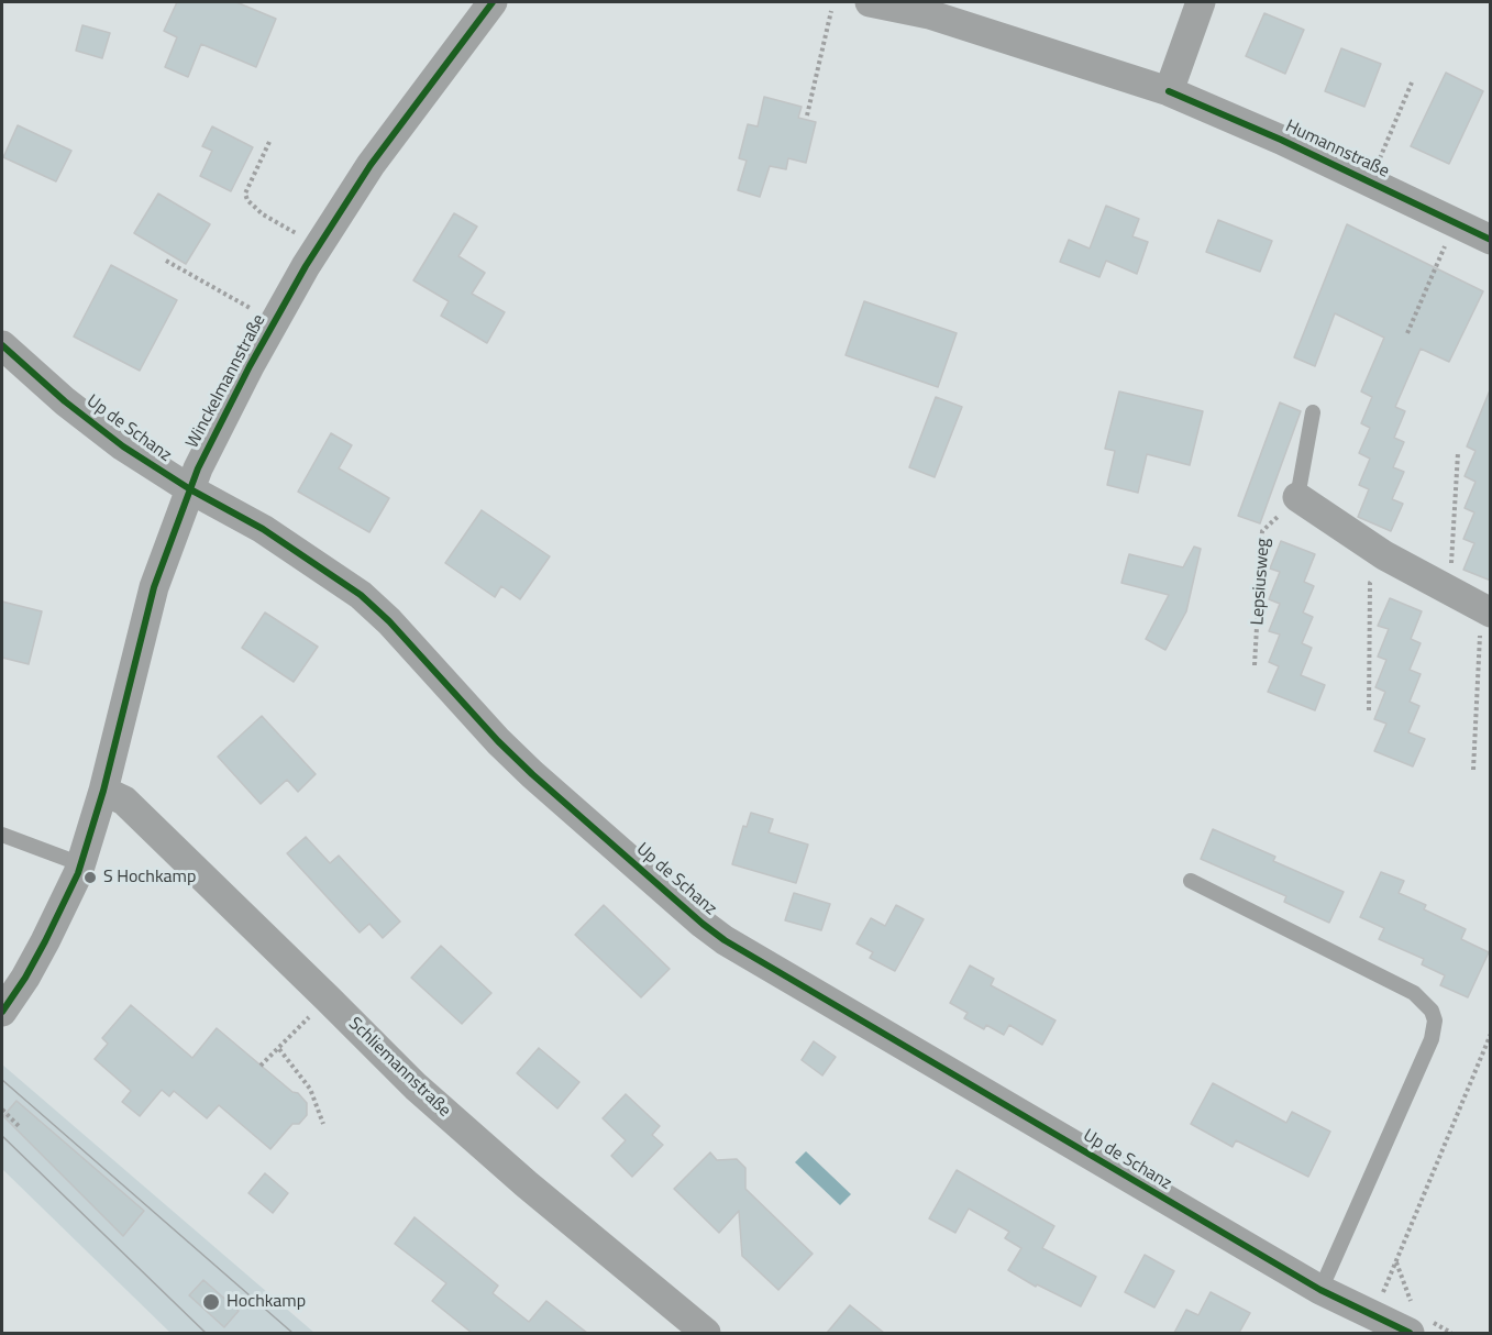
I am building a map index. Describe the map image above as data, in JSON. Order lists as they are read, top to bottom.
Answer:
{
  "streets": {
    "street": [
      "Humannstraße",
      "Winckelmannstraße",
      "Up de Schanz",
      "Schliemannstraße"
    ],
    "path": ["Lepsiusweg"]
  },
  "crossings": [
    ["Winckelmannstraße", "Up de Schanz"],
    ["Winckelmannstraße", "Schliemannstraße"]
  ],
  "places": ["S Hochkamp", "Hochkamp"]
}
